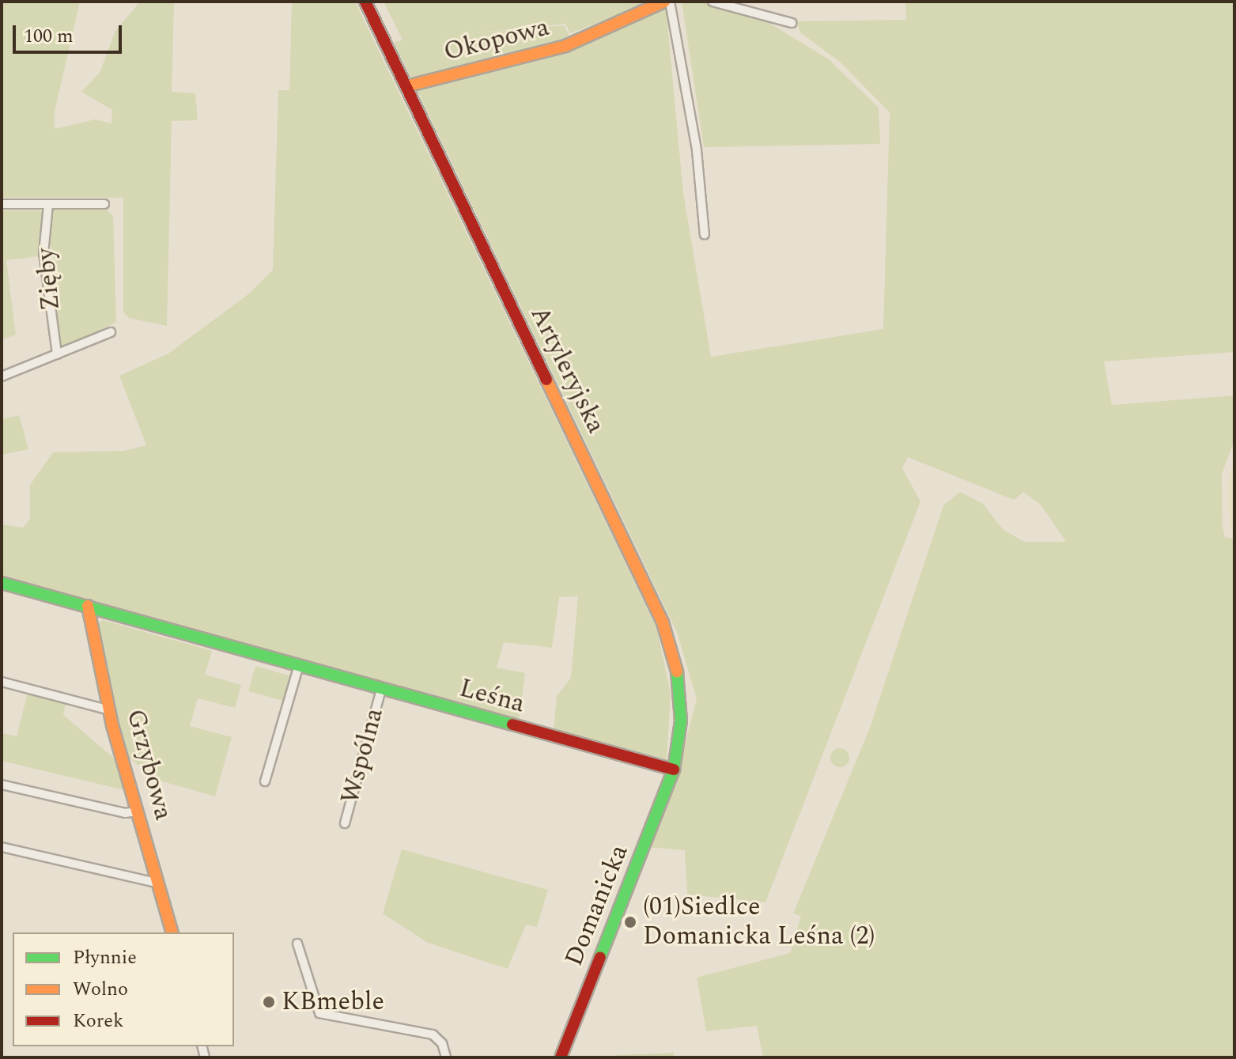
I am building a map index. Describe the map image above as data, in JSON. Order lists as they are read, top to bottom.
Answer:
{
  "streets": {
    "street": [
      "Okopowa",
      "Zięby",
      "Artyleryjska",
      "Leśna",
      "Wspólna",
      "Grzybowa",
      "Domanicka"
    ]
  },
  "crossings": [
    ["Okopowa", "Artyleryjska"],
    ["Artyleryjska", "Leśna"],
    ["Artyleryjska", "Domanicka"],
    ["Leśna", "Wspólna"],
    ["Leśna", "Grzybowa"],
    ["Leśna", "Domanicka"]
  ],
  "places": ["(01)Siedlce Domanicka Leśna (2)", "KBmeble"],
  "legend": ["Płynnie", "Wolno", "Korek"],
  "scale_bar": "100 m"
}
